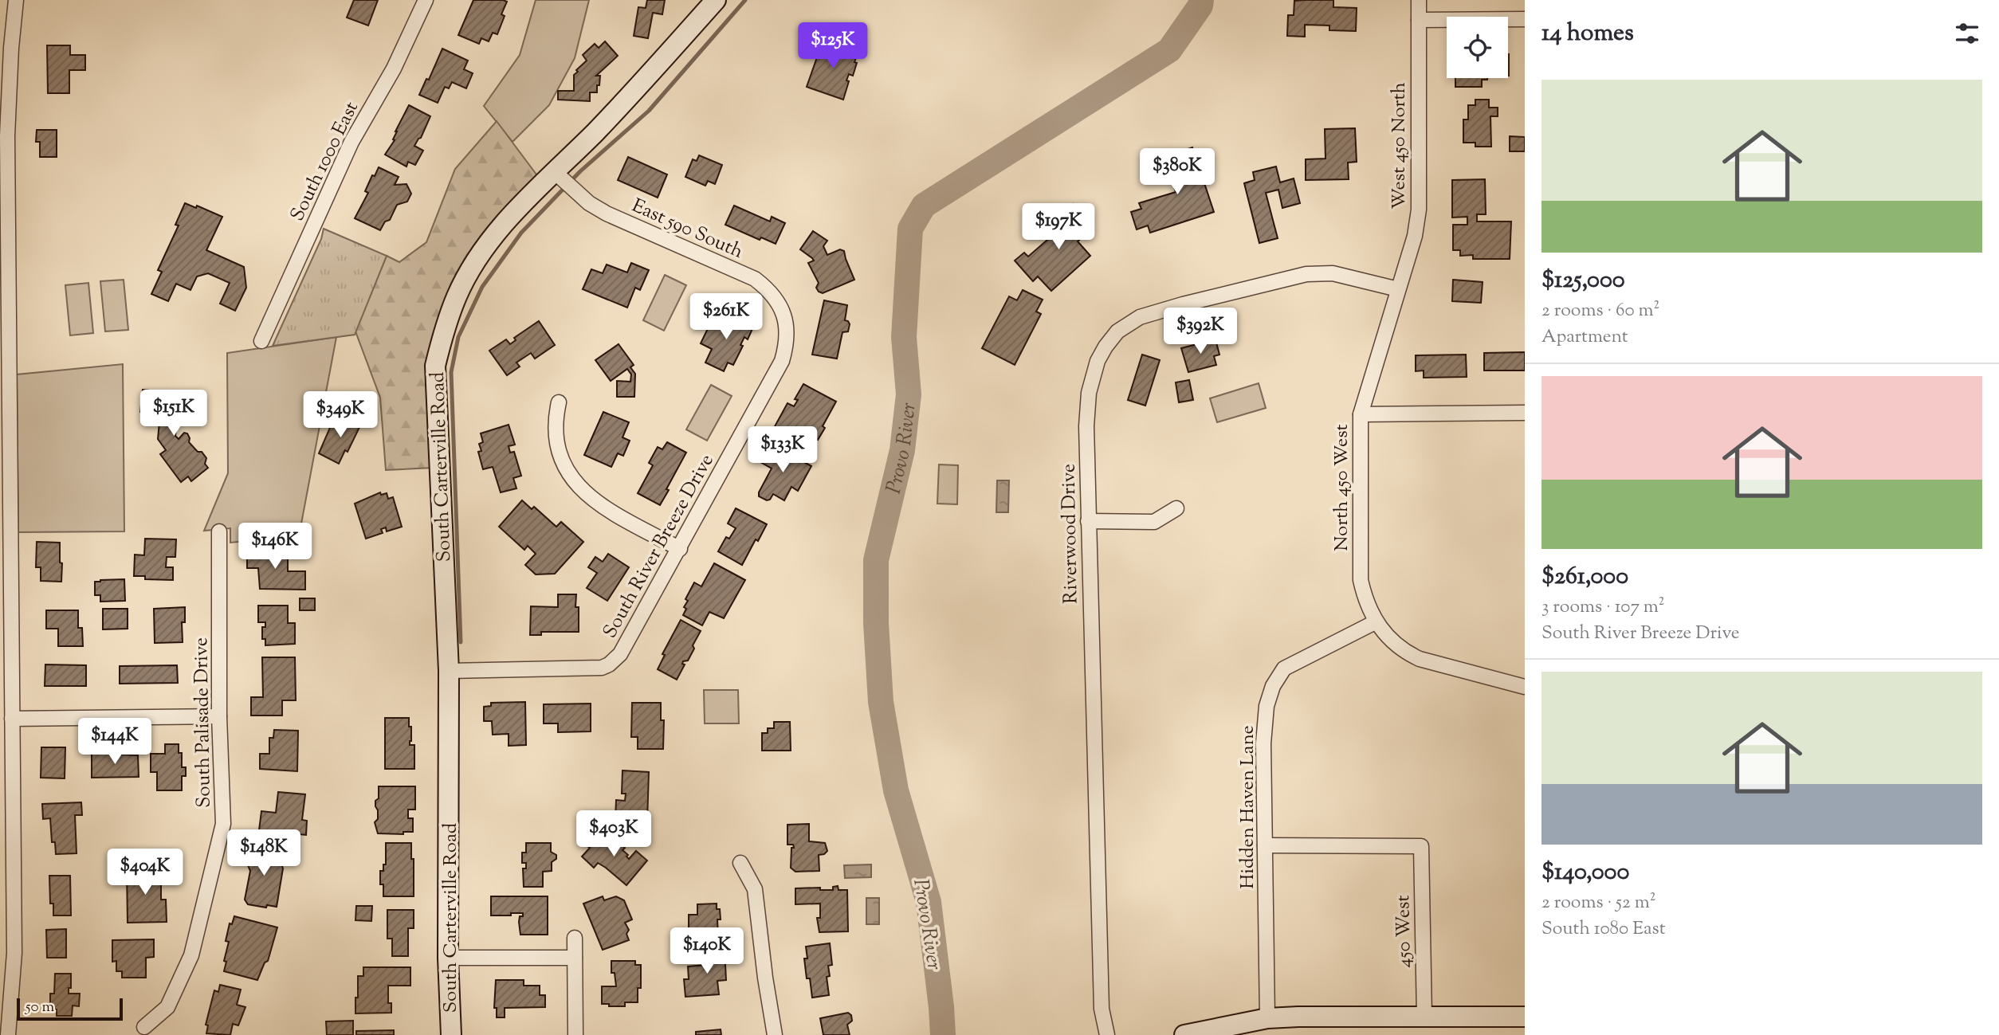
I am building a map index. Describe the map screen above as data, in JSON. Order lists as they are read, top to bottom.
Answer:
{
  "streets": {
    "street": [
      "West 450 North",
      "South 1000 East",
      "East 590 South",
      "South Carterville Road",
      "North 450 West",
      "Riverwood Drive",
      "South River Breeze Drive",
      "South Palisade Drive",
      "Hidden Haven Lane",
      "450 West"
    ]
  },
  "crossings": [
    ["West 450 North", "North 450 West"],
    ["West 450 North", "Riverwood Drive"],
    ["East 590 South", "South Carterville Road"],
    ["East 590 South", "South River Breeze Drive"],
    ["South Carterville Road", "South River Breeze Drive"],
    ["North 450 West", "Riverwood Drive"],
    ["North 450 West", "Hidden Haven Lane"],
    ["Hidden Haven Lane", "450 West"]
  ],
  "water": ["Provo River"],
  "scale_bar": "50 m",
  "page": {
    "heading": "14 homes",
    "price": [
      "$125K",
      "$380K",
      "$197K",
      "$261K",
      "$392K",
      "$151K",
      "$349K",
      "$133K",
      "$146K",
      "$144K",
      "$403K",
      "$148K",
      "$404K",
      "$140K"
    ],
    "list": [
      {
        "name": "$125,000",
        "note": "2 rooms · 60 m² · Apartment"
      },
      {
        "name": "$261,000",
        "note": "3 rooms · 107 m² · South River Breeze Drive"
      },
      {
        "name": "$140,000",
        "note": "2 rooms · 52 m² · South 1080 East"
      }
    ],
    "scale": "50 m"
  }
}
